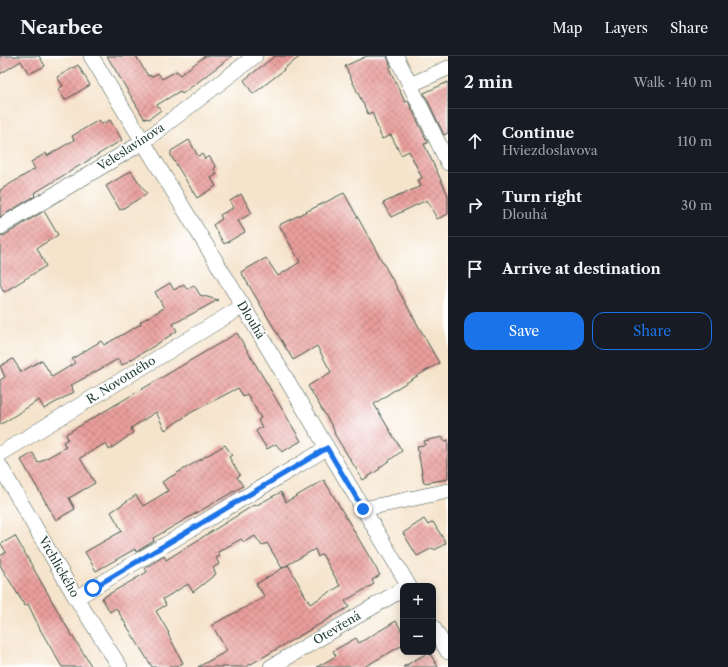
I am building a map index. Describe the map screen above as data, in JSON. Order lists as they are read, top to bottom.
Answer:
{
  "streets": {
    "street": [
      "Veleslavínova",
      "Dlouhá",
      "R. Novotného",
      "Vrchlického",
      "Otevřená"
    ]
  },
  "crossings": [
    ["Veleslavínova", "Dlouhá"],
    ["Dlouhá", "R. Novotného"]
  ],
  "page": {
    "header": "Nearbee",
    "nav": ["Map", "Layers", "Share"],
    "heading": ["2 min", "Walk · 140 m"],
    "list": [
      ["Continue", "Hviezdoslavova", "110 m"],
      ["Turn right", "Dlouhá", "30 m"],
      "Arrive at destination"
    ],
    "buttons": ["Save", "Share"],
    "map_buttons": ["+", "−"]
  }
}
